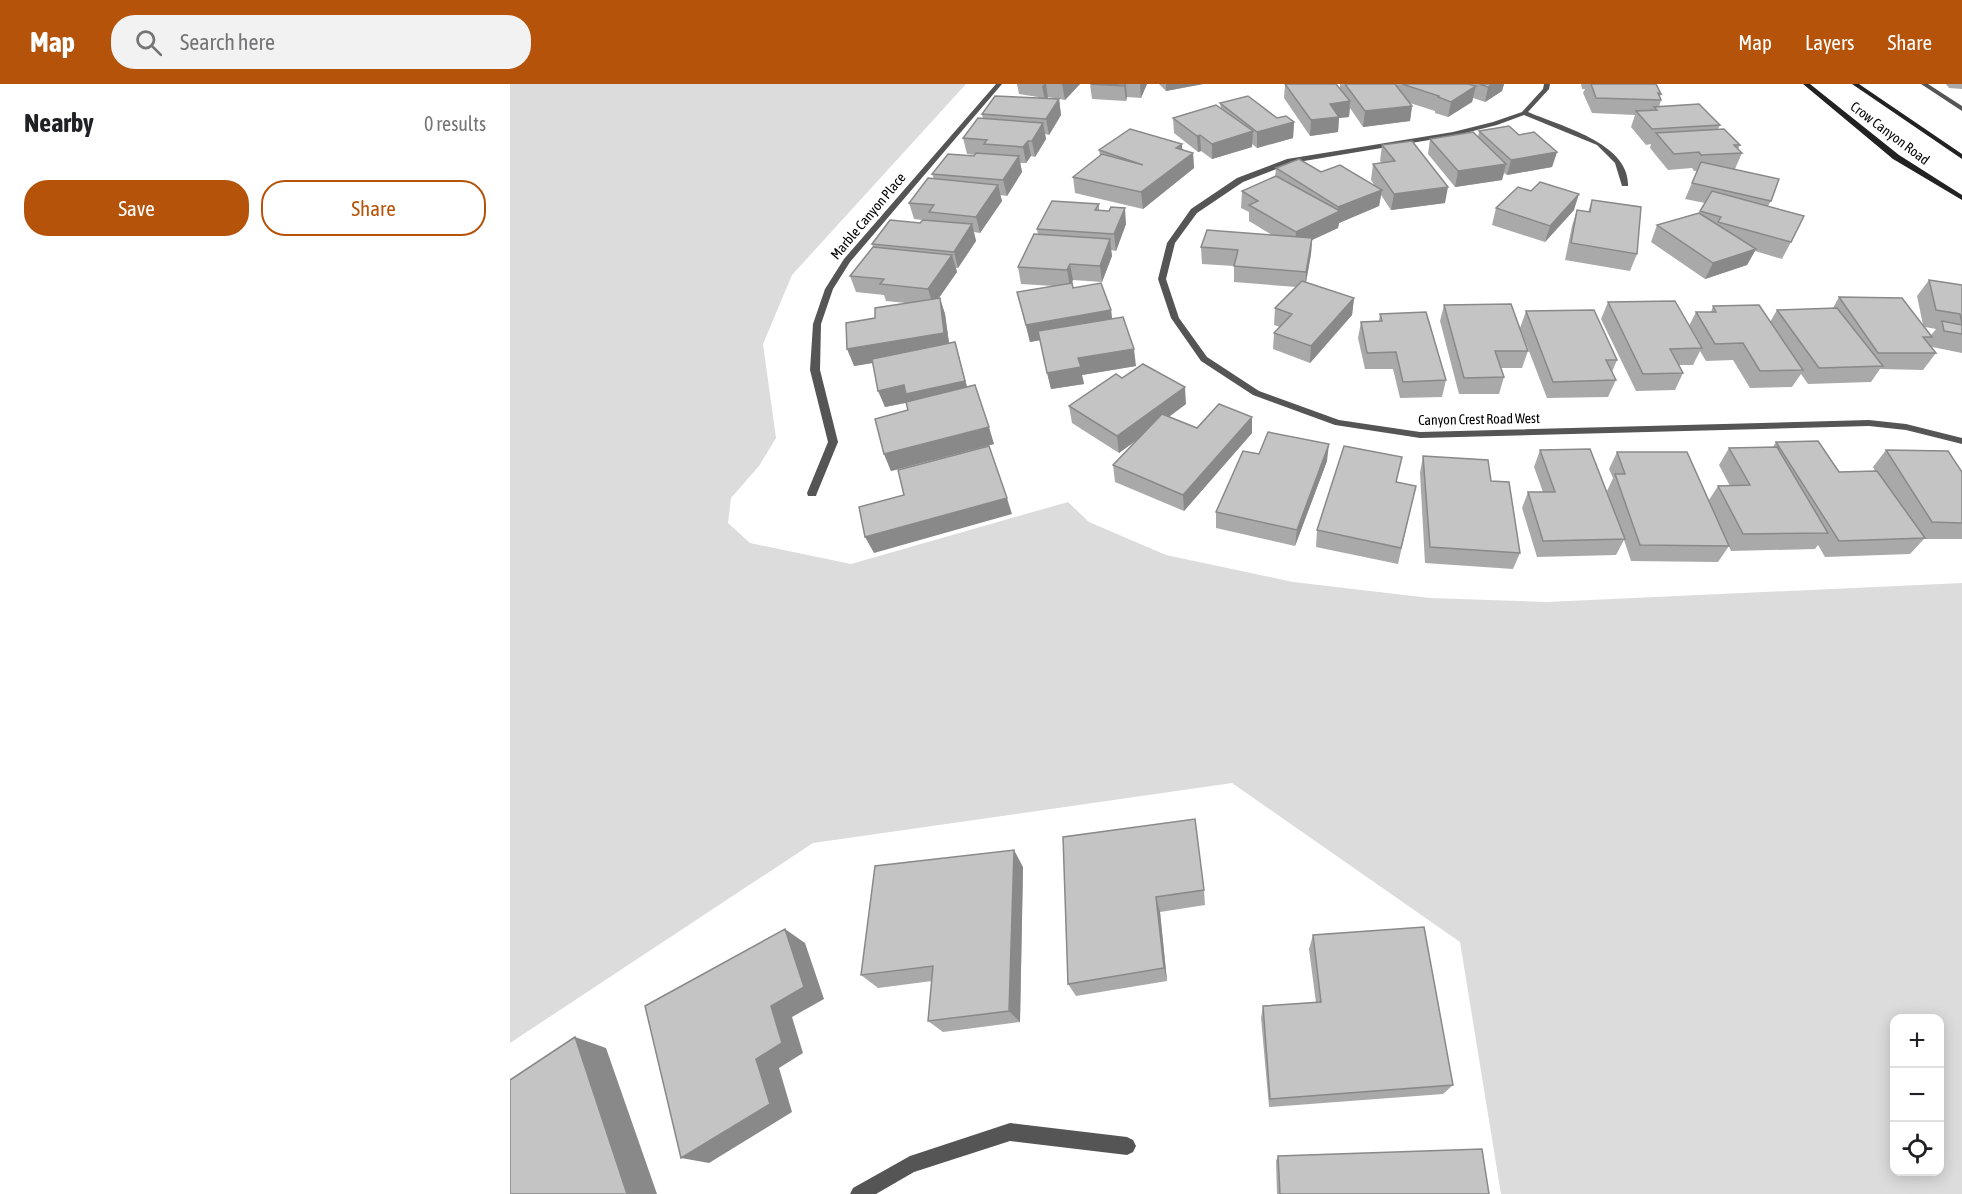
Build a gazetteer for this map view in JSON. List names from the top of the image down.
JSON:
{
  "streets": {
    "main road": ["Crow Canyon Road"],
    "street": ["Marble Canyon Place", "Canyon Crest Road West"]
  },
  "page": {
    "header": "Map",
    "search": "Search here",
    "nav": ["Map", "Layers", "Share"],
    "heading": ["Nearby", "0 results"],
    "buttons": ["Save", "Share"],
    "map_buttons": ["+", "−"]
  }
}
